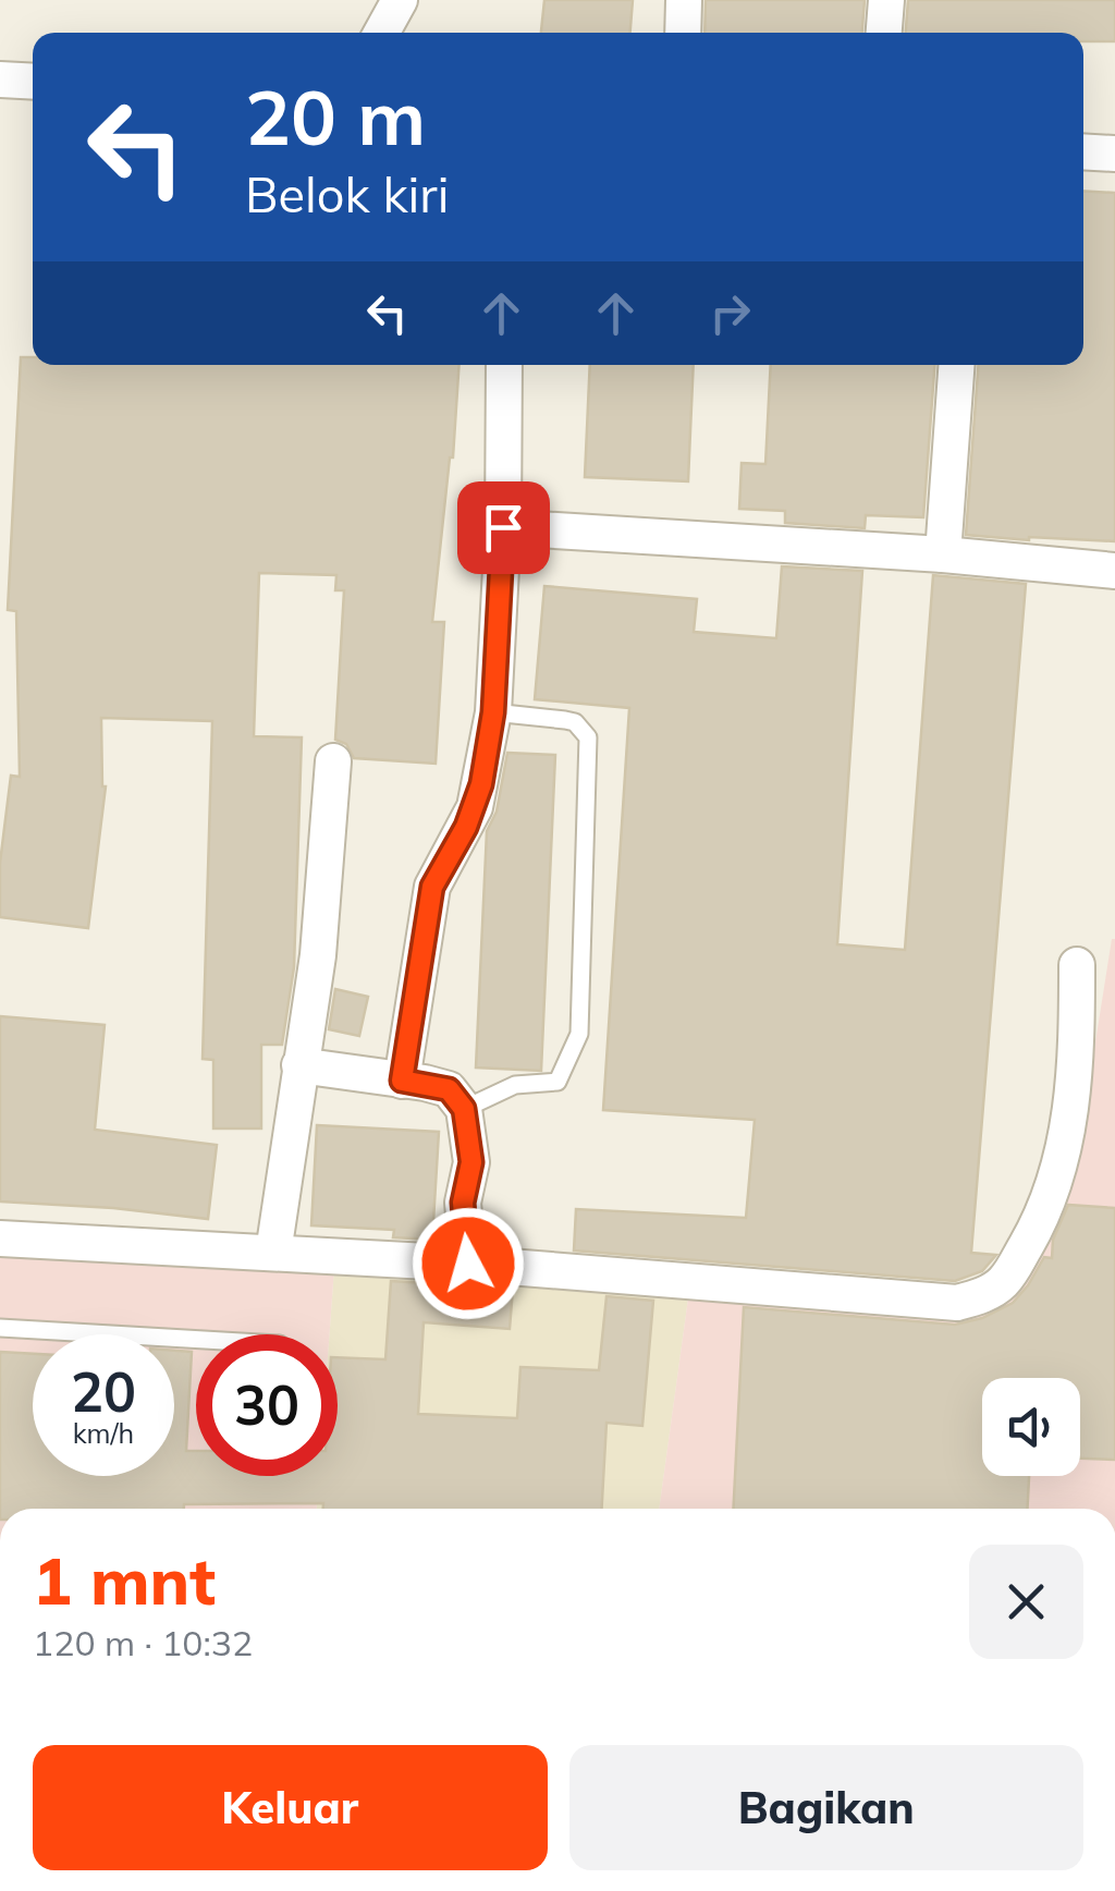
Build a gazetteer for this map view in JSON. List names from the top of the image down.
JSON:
{
  "page": {
    "turn": ["20 m", "Belok kiri"],
    "speed": "20 km/h",
    "limit": "30",
    "heading": ["1 mnt", "120 m · 10:32"],
    "buttons": ["Keluar", "Bagikan"]
  }
}
